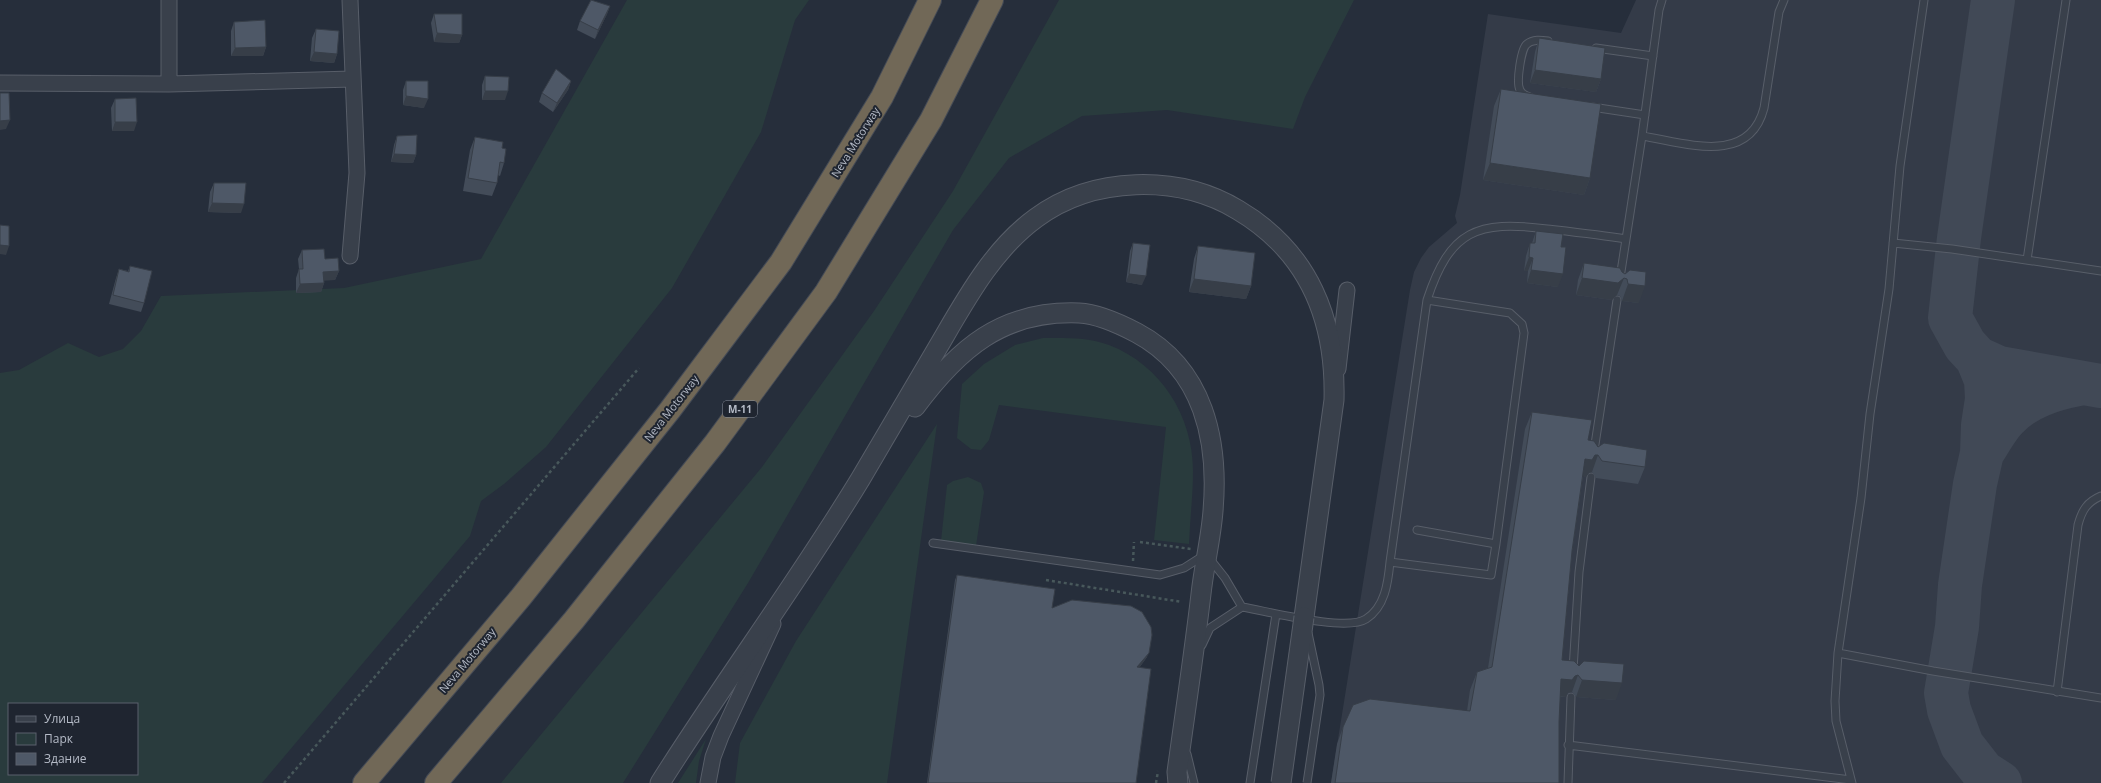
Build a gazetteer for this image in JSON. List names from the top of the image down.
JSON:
{
  "streets": {
    "highway": ["Neva Motorway", "М-11"]
  },
  "legend": ["Улица", "Парк", "Здание"]
}
